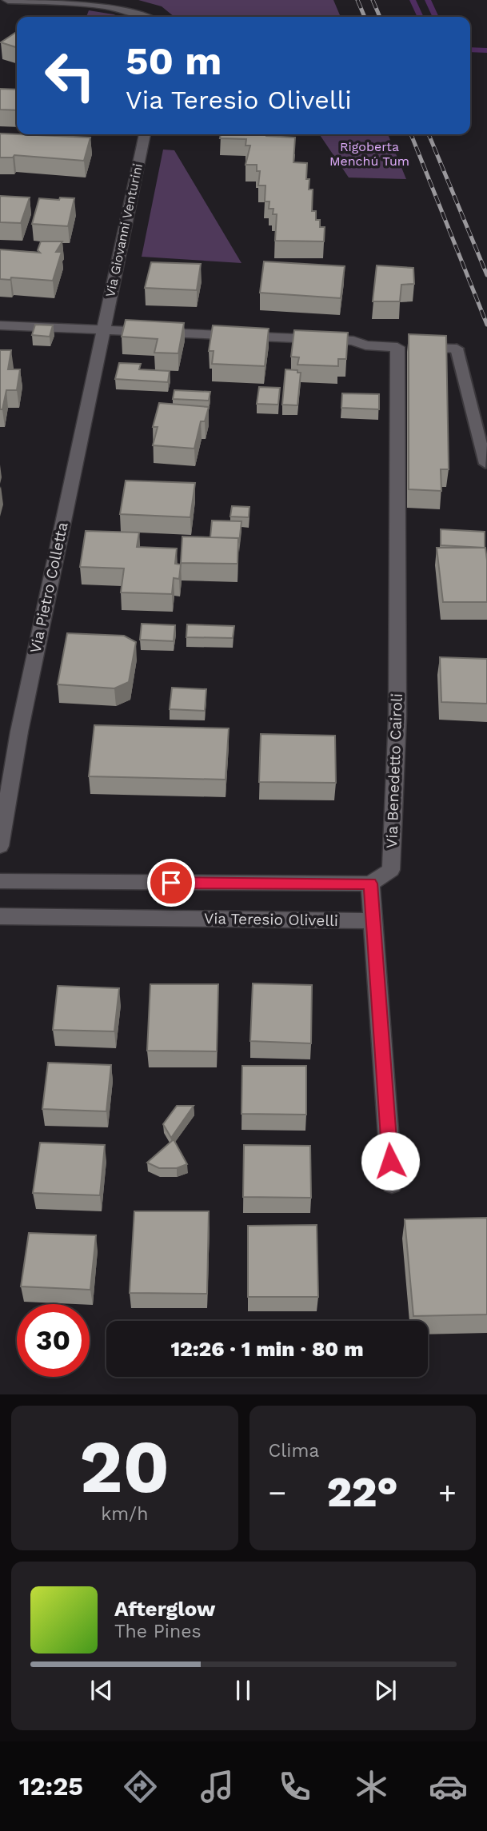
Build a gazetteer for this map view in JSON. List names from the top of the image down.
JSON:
{
  "streets": {
    "street": [
      "Via Giovanni Venturini",
      "Via Pietro Colletta",
      "Via Benedetto Cairoli",
      "Via Teresio Olivelli"
    ]
  },
  "crossings": [
    ["Via Giovanni Venturini", "Via Pietro Colletta"]
  ],
  "parks": ["Rigoberta Menchú Tum"],
  "page": {
    "turn": ["50 m", "Via Teresio Olivelli"],
    "limit": "30",
    "trip": "12:26 · 1 min · 80 m",
    "tile": [
      ["20", "km/h"],
      "Clima"
    ],
    "heat": ["−", "22°", "+"],
    "song": ["Afterglow", "The Pines"],
    "tabs": "12:25"
  }
}
